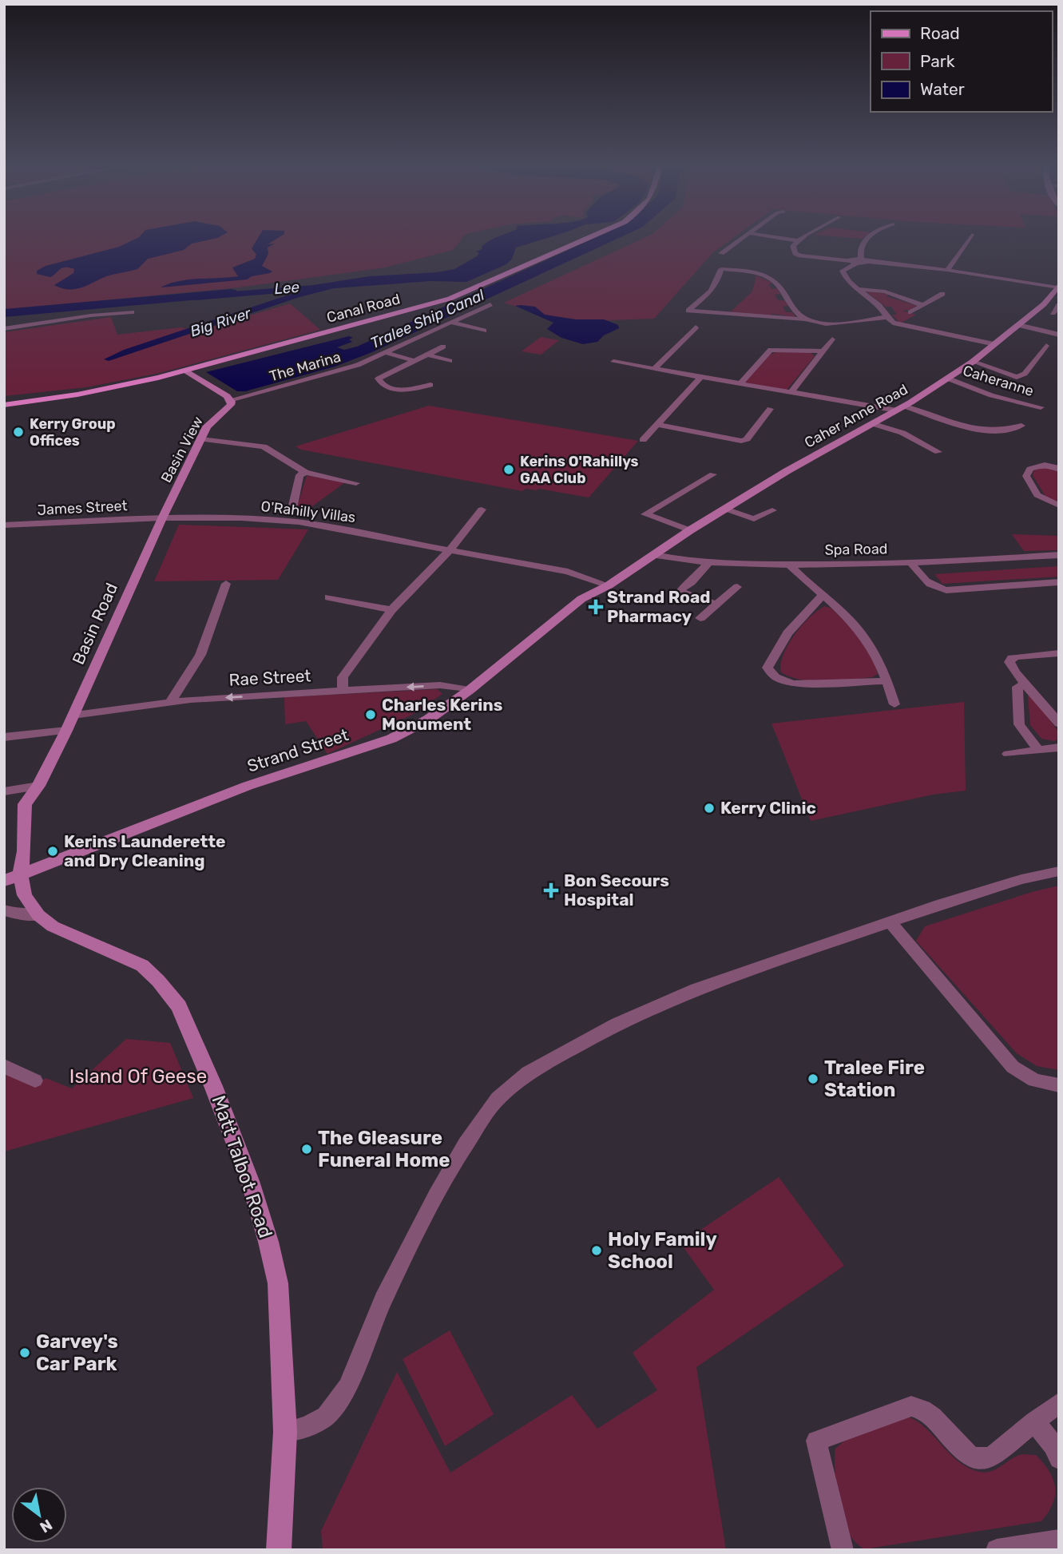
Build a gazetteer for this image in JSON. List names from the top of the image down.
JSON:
{
  "streets": {
    "main road": ["Canal Road"],
    "street": [
      "The Marina",
      "Caheranne",
      "Caher Anne Road",
      "Basin View",
      "James Street",
      "O'Rahilly Villas",
      "Spa Road",
      "Basin Road",
      "Rae Street",
      "Strand Street",
      "Matt Talbot Road"
    ]
  },
  "crossings": [
    ["The Marina", "Basin View"],
    ["Caheranne", "Caher Anne Road"],
    ["Caher Anne Road", "Spa Road"],
    ["Caher Anne Road", "Strand Street"],
    ["Basin View", "James Street"],
    ["Basin View", "O'Rahilly Villas"],
    ["Basin View", "Basin Road"],
    ["James Street", "O'Rahilly Villas"],
    ["James Street", "Basin Road"],
    ["O'Rahilly Villas", "Basin Road"],
    ["O'Rahilly Villas", "Strand Street"],
    ["Spa Road", "Strand Street"],
    ["Basin Road", "Rae Street"],
    ["Basin Road", "Strand Street"],
    ["Basin Road", "Matt Talbot Road"],
    ["Rae Street", "Strand Street"],
    ["Strand Street", "Matt Talbot Road"]
  ],
  "one_way": ["Rae Street"],
  "water": ["Lee", "Tralee Ship Canal", "Big River"],
  "parks": ["Island Of Geese"],
  "places": {
    "other": [
      "Kerry Group Offices",
      "Kerins O'Rahillys GAA Club",
      "Charles Kerins Monument",
      "Kerry Clinic",
      "Kerins Launderette and Dry Cleaning",
      "Tralee Fire Station",
      "The Gleasure Funeral Home",
      "Holy Family School",
      "Garvey's Car Park"
    ],
    "health": ["Strand Road Pharmacy", "Bon Secours Hospital"]
  },
  "legend": ["Road", "Park", "Water"],
  "north": "bottom right"
}
